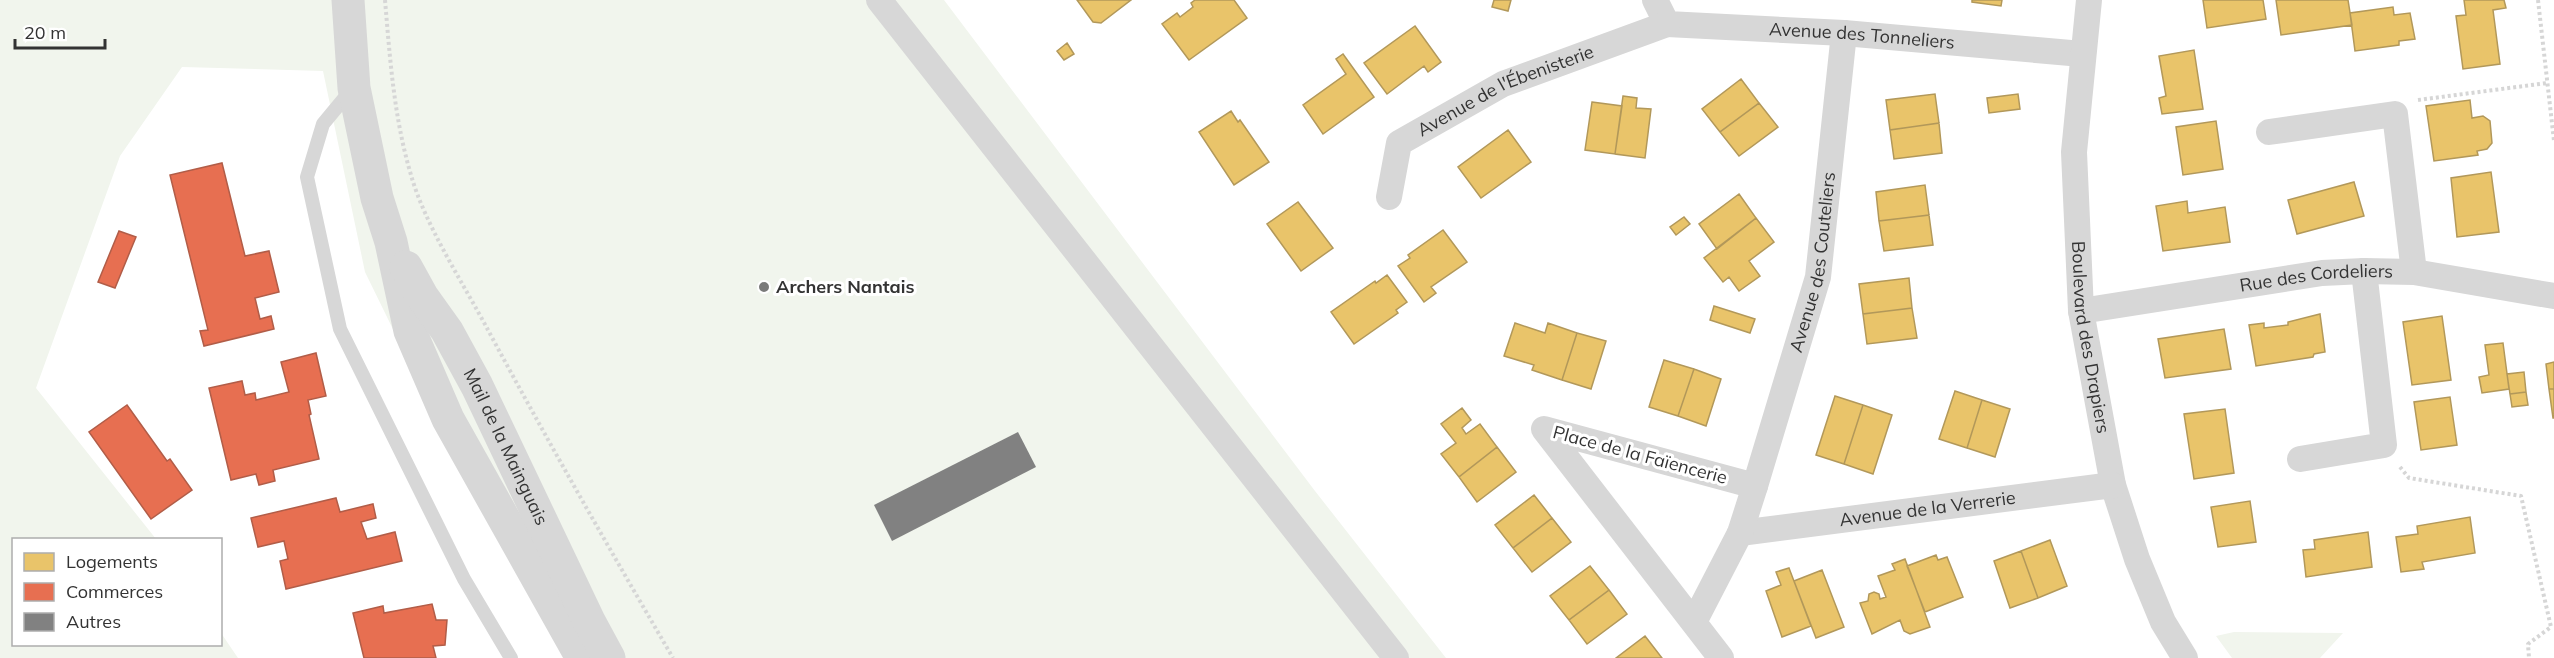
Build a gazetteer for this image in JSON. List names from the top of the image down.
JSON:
{
  "streets": {
    "street": [
      "Avenue des Tonneliers",
      "Avenue de l'Ébenisterie",
      "Avenue des Couteliers",
      "Rue des Cordeliers",
      "Boulevard des Drapiers",
      "Mail de la Mainguais",
      "Place de la Faïencerie",
      "Avenue de la Verrerie"
    ]
  },
  "crossings": [
    ["Avenue des Tonneliers", "Avenue de l'Ébenisterie"],
    ["Avenue des Tonneliers", "Avenue des Couteliers"],
    ["Avenue des Tonneliers", "Boulevard des Drapiers"],
    ["Avenue des Couteliers", "Place de la Faïencerie"],
    ["Rue des Cordeliers", "Boulevard des Drapiers"],
    ["Boulevard des Drapiers", "Avenue de la Verrerie"]
  ],
  "places": ["Archers Nantais"],
  "legend": ["Logements", "Commerces", "Autres"],
  "scale_bar": "20 m"
}
